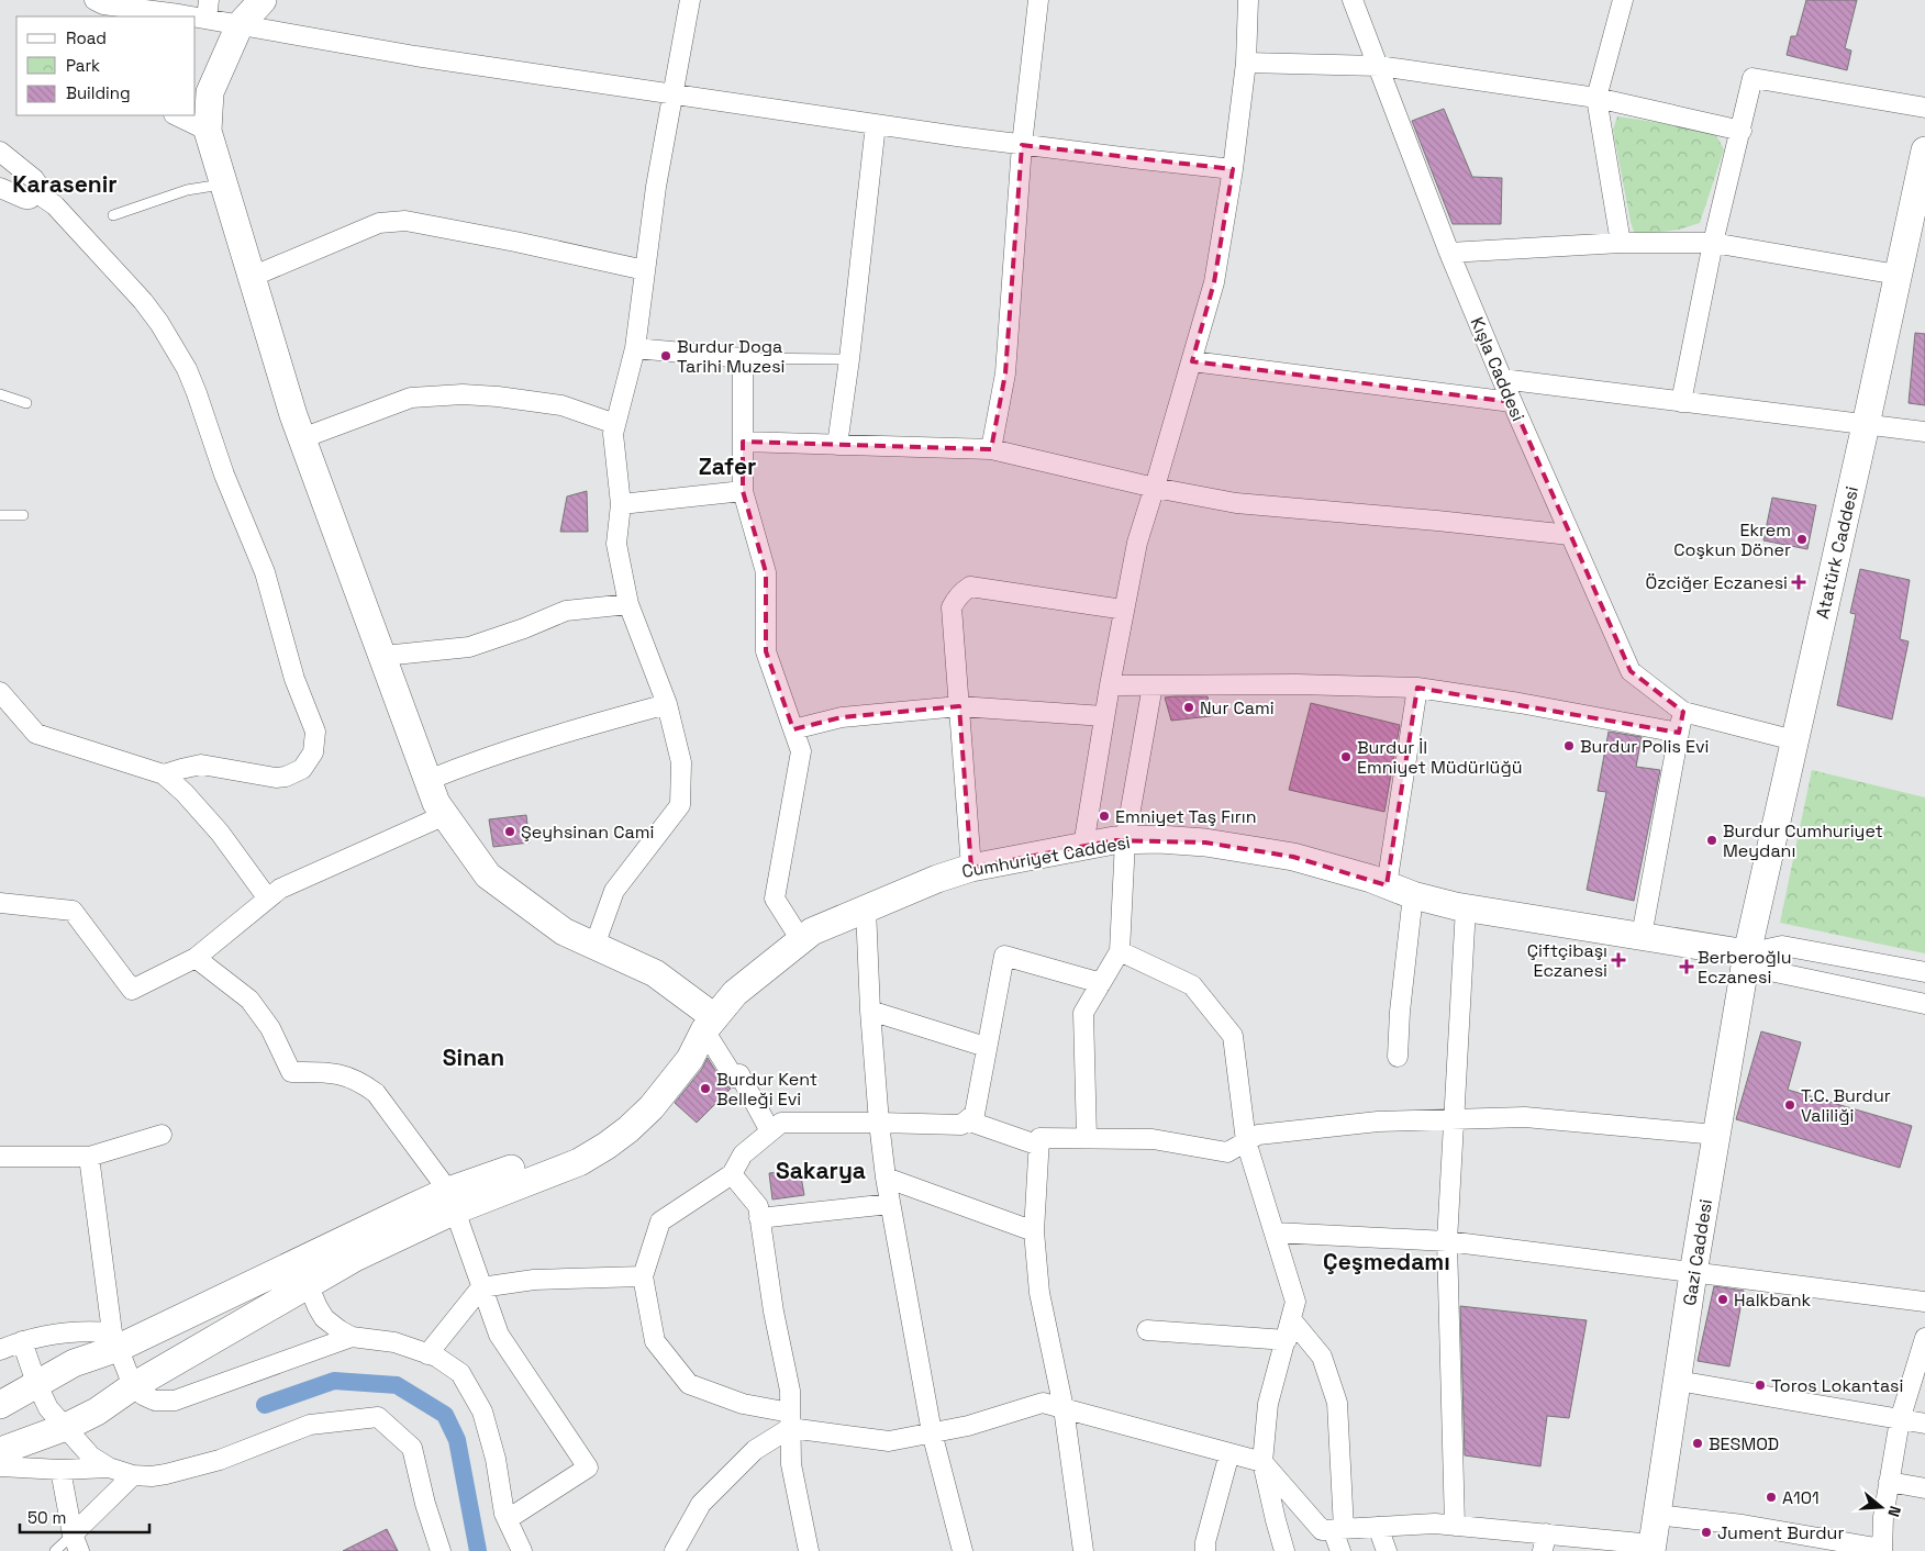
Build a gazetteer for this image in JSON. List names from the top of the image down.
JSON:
{
  "streets": {
    "main road": ["Atatürk Caddesi", "Cumhuriyet Caddesi", "Gazi Caddesi"],
    "street": ["Kışla Caddesi"]
  },
  "crossings": [
    ["Atatürk Caddesi", "Cumhuriyet Caddesi"],
    ["Atatürk Caddesi", "Gazi Caddesi"],
    ["Cumhuriyet Caddesi", "Gazi Caddesi"]
  ],
  "districts": [
    "Karasenir",
    "Zafer",
    "Sinan",
    "Sakarya",
    "Çeşmedamı"
  ],
  "places": {
    "other": [
      "Burdur Doga Tarihi Muzesi",
      "Ekrem Coşkun Döner",
      "Nur Cami",
      "Burdur Polis Evi",
      "Burdur İl Emniyet Müdürlüğü",
      "Emniyet Taş Fırın",
      "Şeyhsinan Cami",
      "Burdur Cumhuriyet Meydanı",
      "Burdur Kent Belleği Evi",
      "T.C. Burdur Valiliği",
      "Halkbank",
      "Toros Lokantasi",
      "BESMOD",
      "A101",
      "Jument Burdur"
    ],
    "health": ["Özciğer Eczanesi", "Çiftçibaşı Eczanesi", "Berberoğlu Eczanesi"]
  },
  "legend": ["Road", "Park", "Building"],
  "scale_bar": "50 m",
  "north": "right"
}
